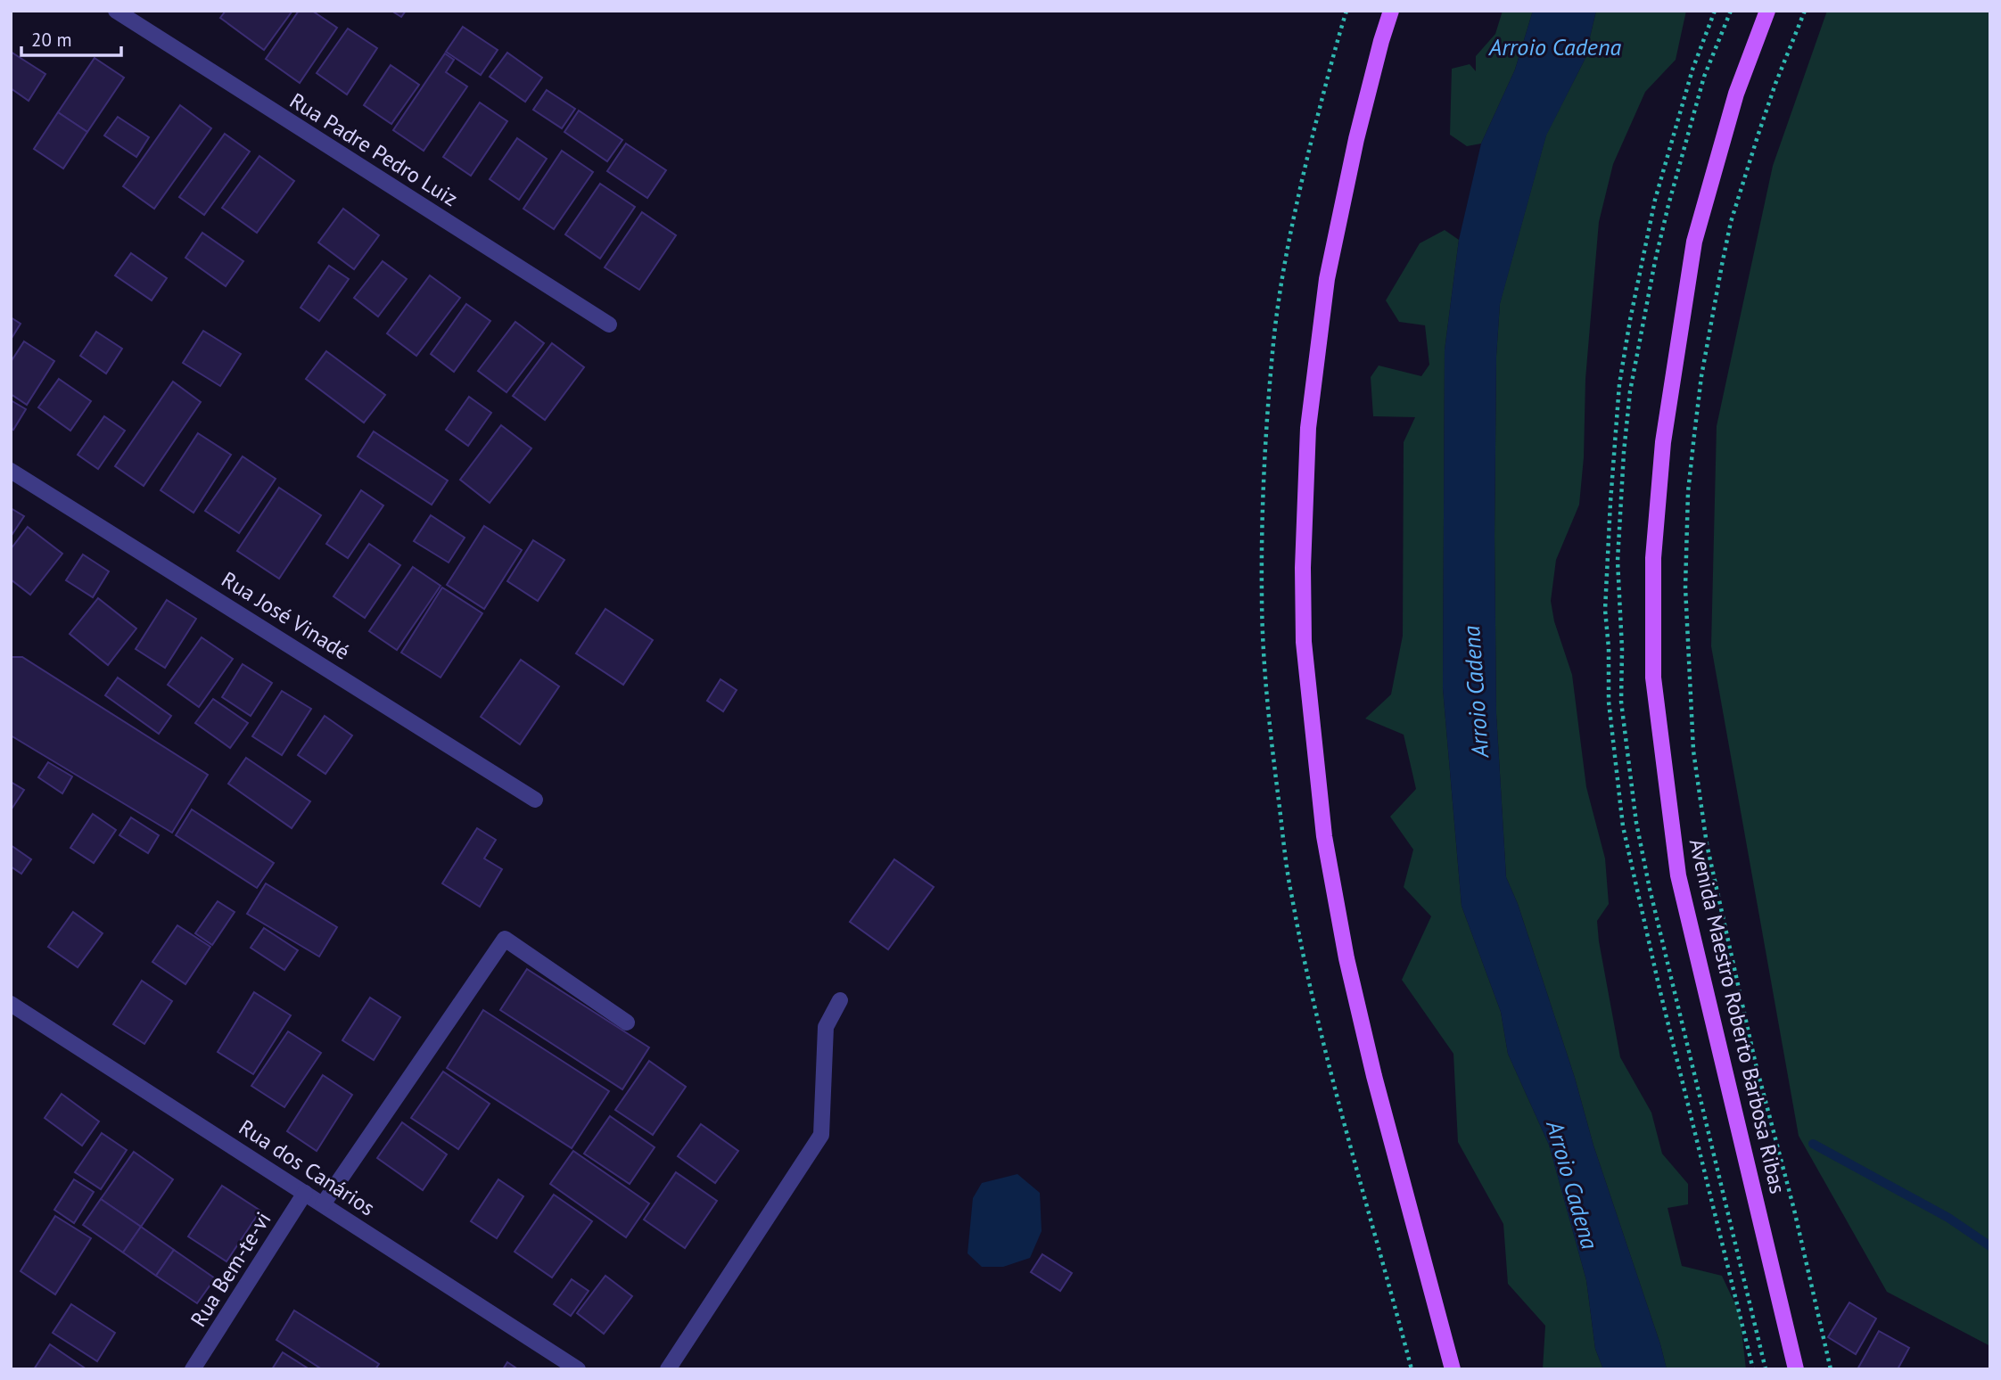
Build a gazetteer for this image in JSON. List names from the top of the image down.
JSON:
{
  "streets": {
    "main road": ["Avenida Maestro Roberto Barbosa Ribas"],
    "street": [
      "Rua Padre Pedro Luiz",
      "Rua José Vinadé",
      "Rua dos Canários",
      "Rua Bem-te-vi"
    ]
  },
  "crossings": [
    ["Rua dos Canários", "Rua Bem-te-vi"]
  ],
  "water": ["Arroio Cadena"],
  "scale_bar": "20 m"
}
